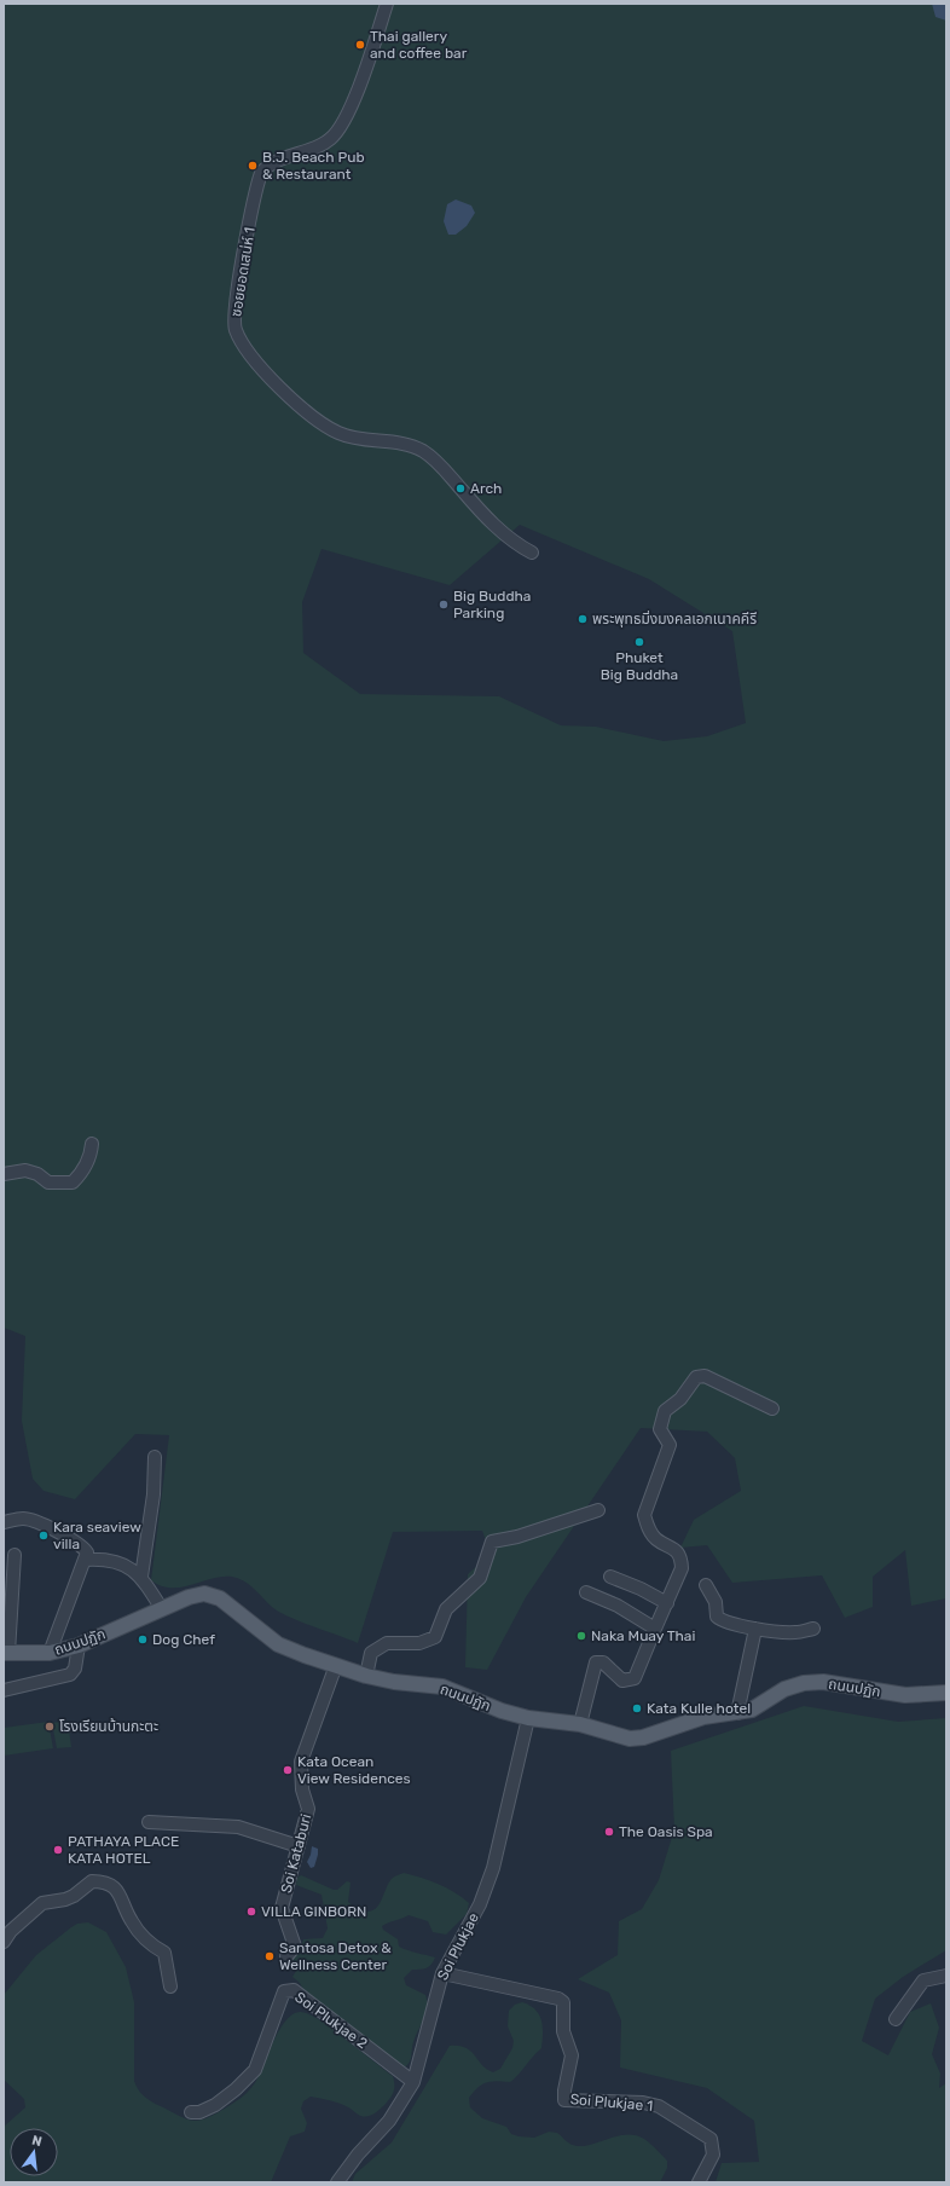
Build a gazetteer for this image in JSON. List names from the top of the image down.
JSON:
{
  "streets": {
    "main road": ["ถนนปฏัก"],
    "street": [
      "ซอยยอดเสน่ห์ 1",
      "Soi Kataburi",
      "Soi Plukjae",
      "Soi Plukjae 2",
      "Soi Plukjae 1"
    ]
  },
  "crossings": [
    ["ถนนปฏัก", "Soi Kataburi"],
    ["ถนนปฏัก", "Soi Plukjae"],
    ["Soi Plukjae", "Soi Plukjae 2"],
    ["Soi Plukjae", "Soi Plukjae 1"]
  ],
  "places": [
    "Thai gallery and coffee bar",
    "B.J. Beach Pub & Restaurant",
    "Arch",
    "Big Buddha Parking",
    "พระพุทธมิ่งมงคลเอกเนาคคีรี",
    "Phuket Big Buddha",
    "Kara seaview villa",
    "Naka Muay Thai",
    "Dog Chef",
    "Kata Kulle hotel",
    "โรงเรียนบ้านกะตะ",
    "Kata Ocean View Residences",
    "The Oasis Spa",
    "PATHAYA PLACE KATA HOTEL",
    "VILLA GINBORN",
    "Santosa Detox & Wellness Center"
  ],
  "north": "top"
}
